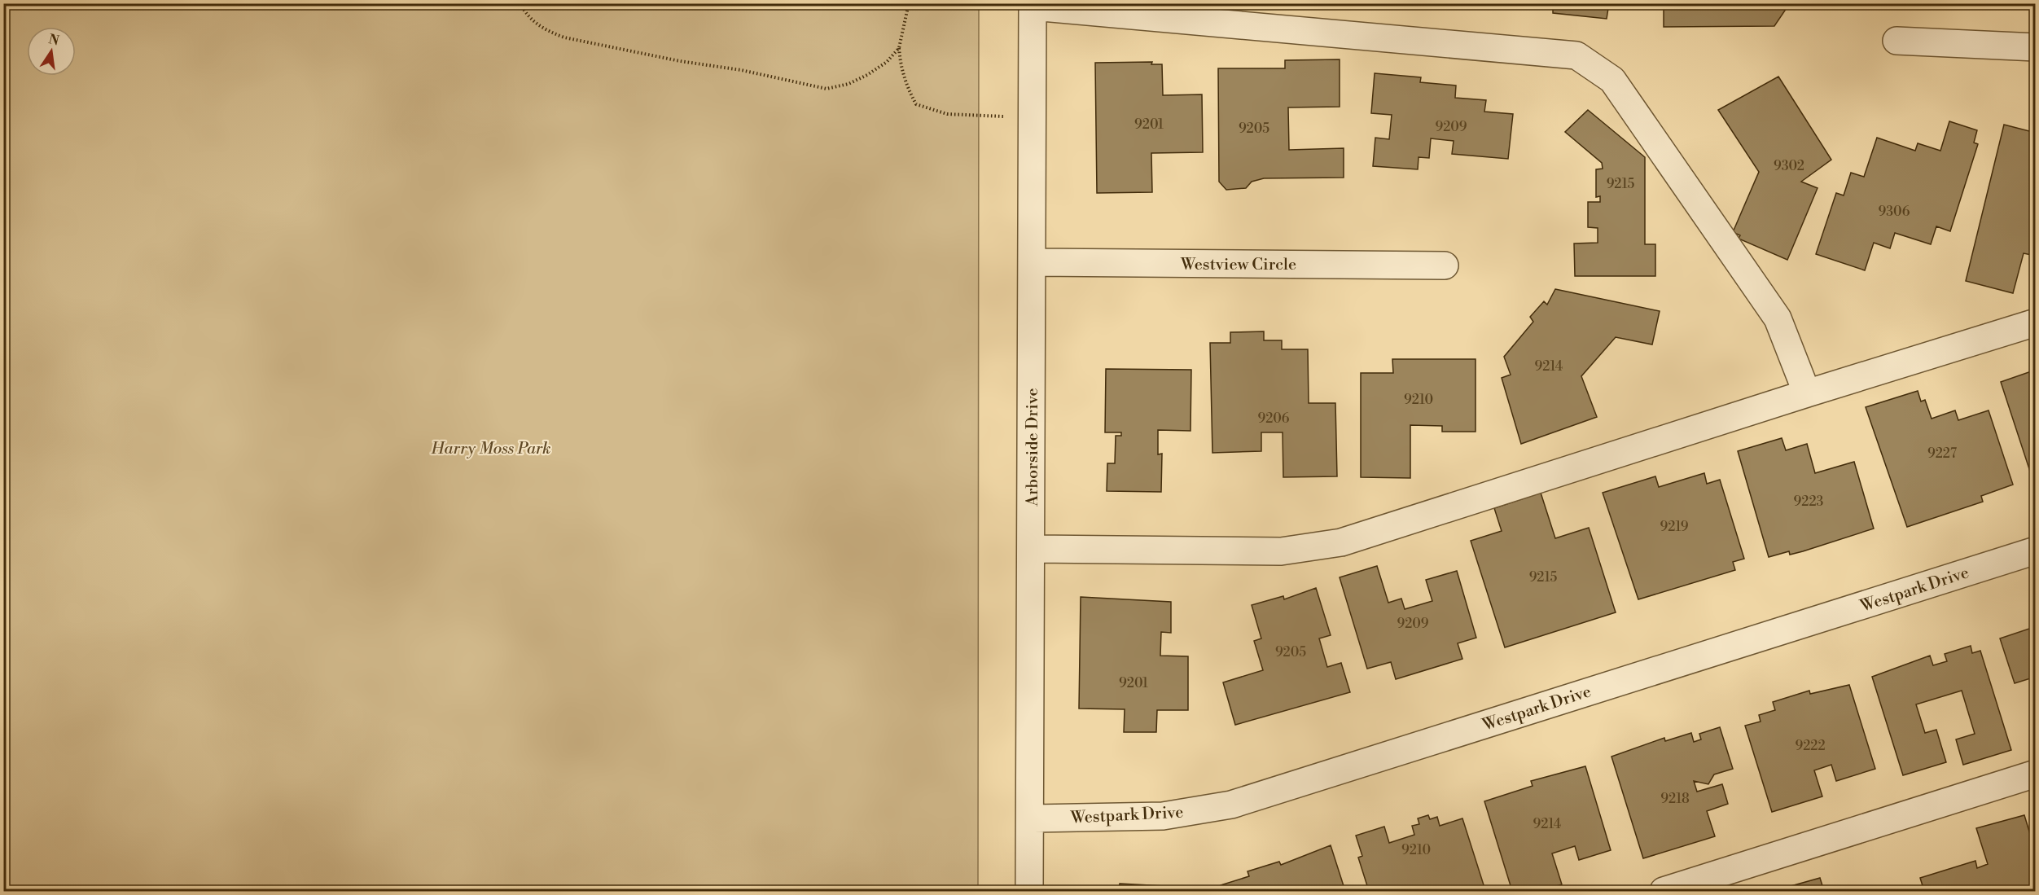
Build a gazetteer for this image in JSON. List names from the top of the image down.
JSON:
{
  "streets": {
    "street": ["Westview Circle", "Arborside Drive", "Westpark Drive"]
  },
  "crossings": [
    ["Westview Circle", "Arborside Drive"],
    ["Arborside Drive", "Westpark Drive"]
  ],
  "parks": ["Harry Moss Park"],
  "house_numbers": [
    "9201",
    "9209",
    "9205",
    "9302",
    "9215",
    "9306",
    "9214",
    "9210",
    "9206",
    "9227",
    "9223",
    "9219",
    "9215",
    "9209",
    "9205",
    "9201",
    "9222",
    "9218",
    "9214",
    "9210"
  ],
  "north": "top"
}
